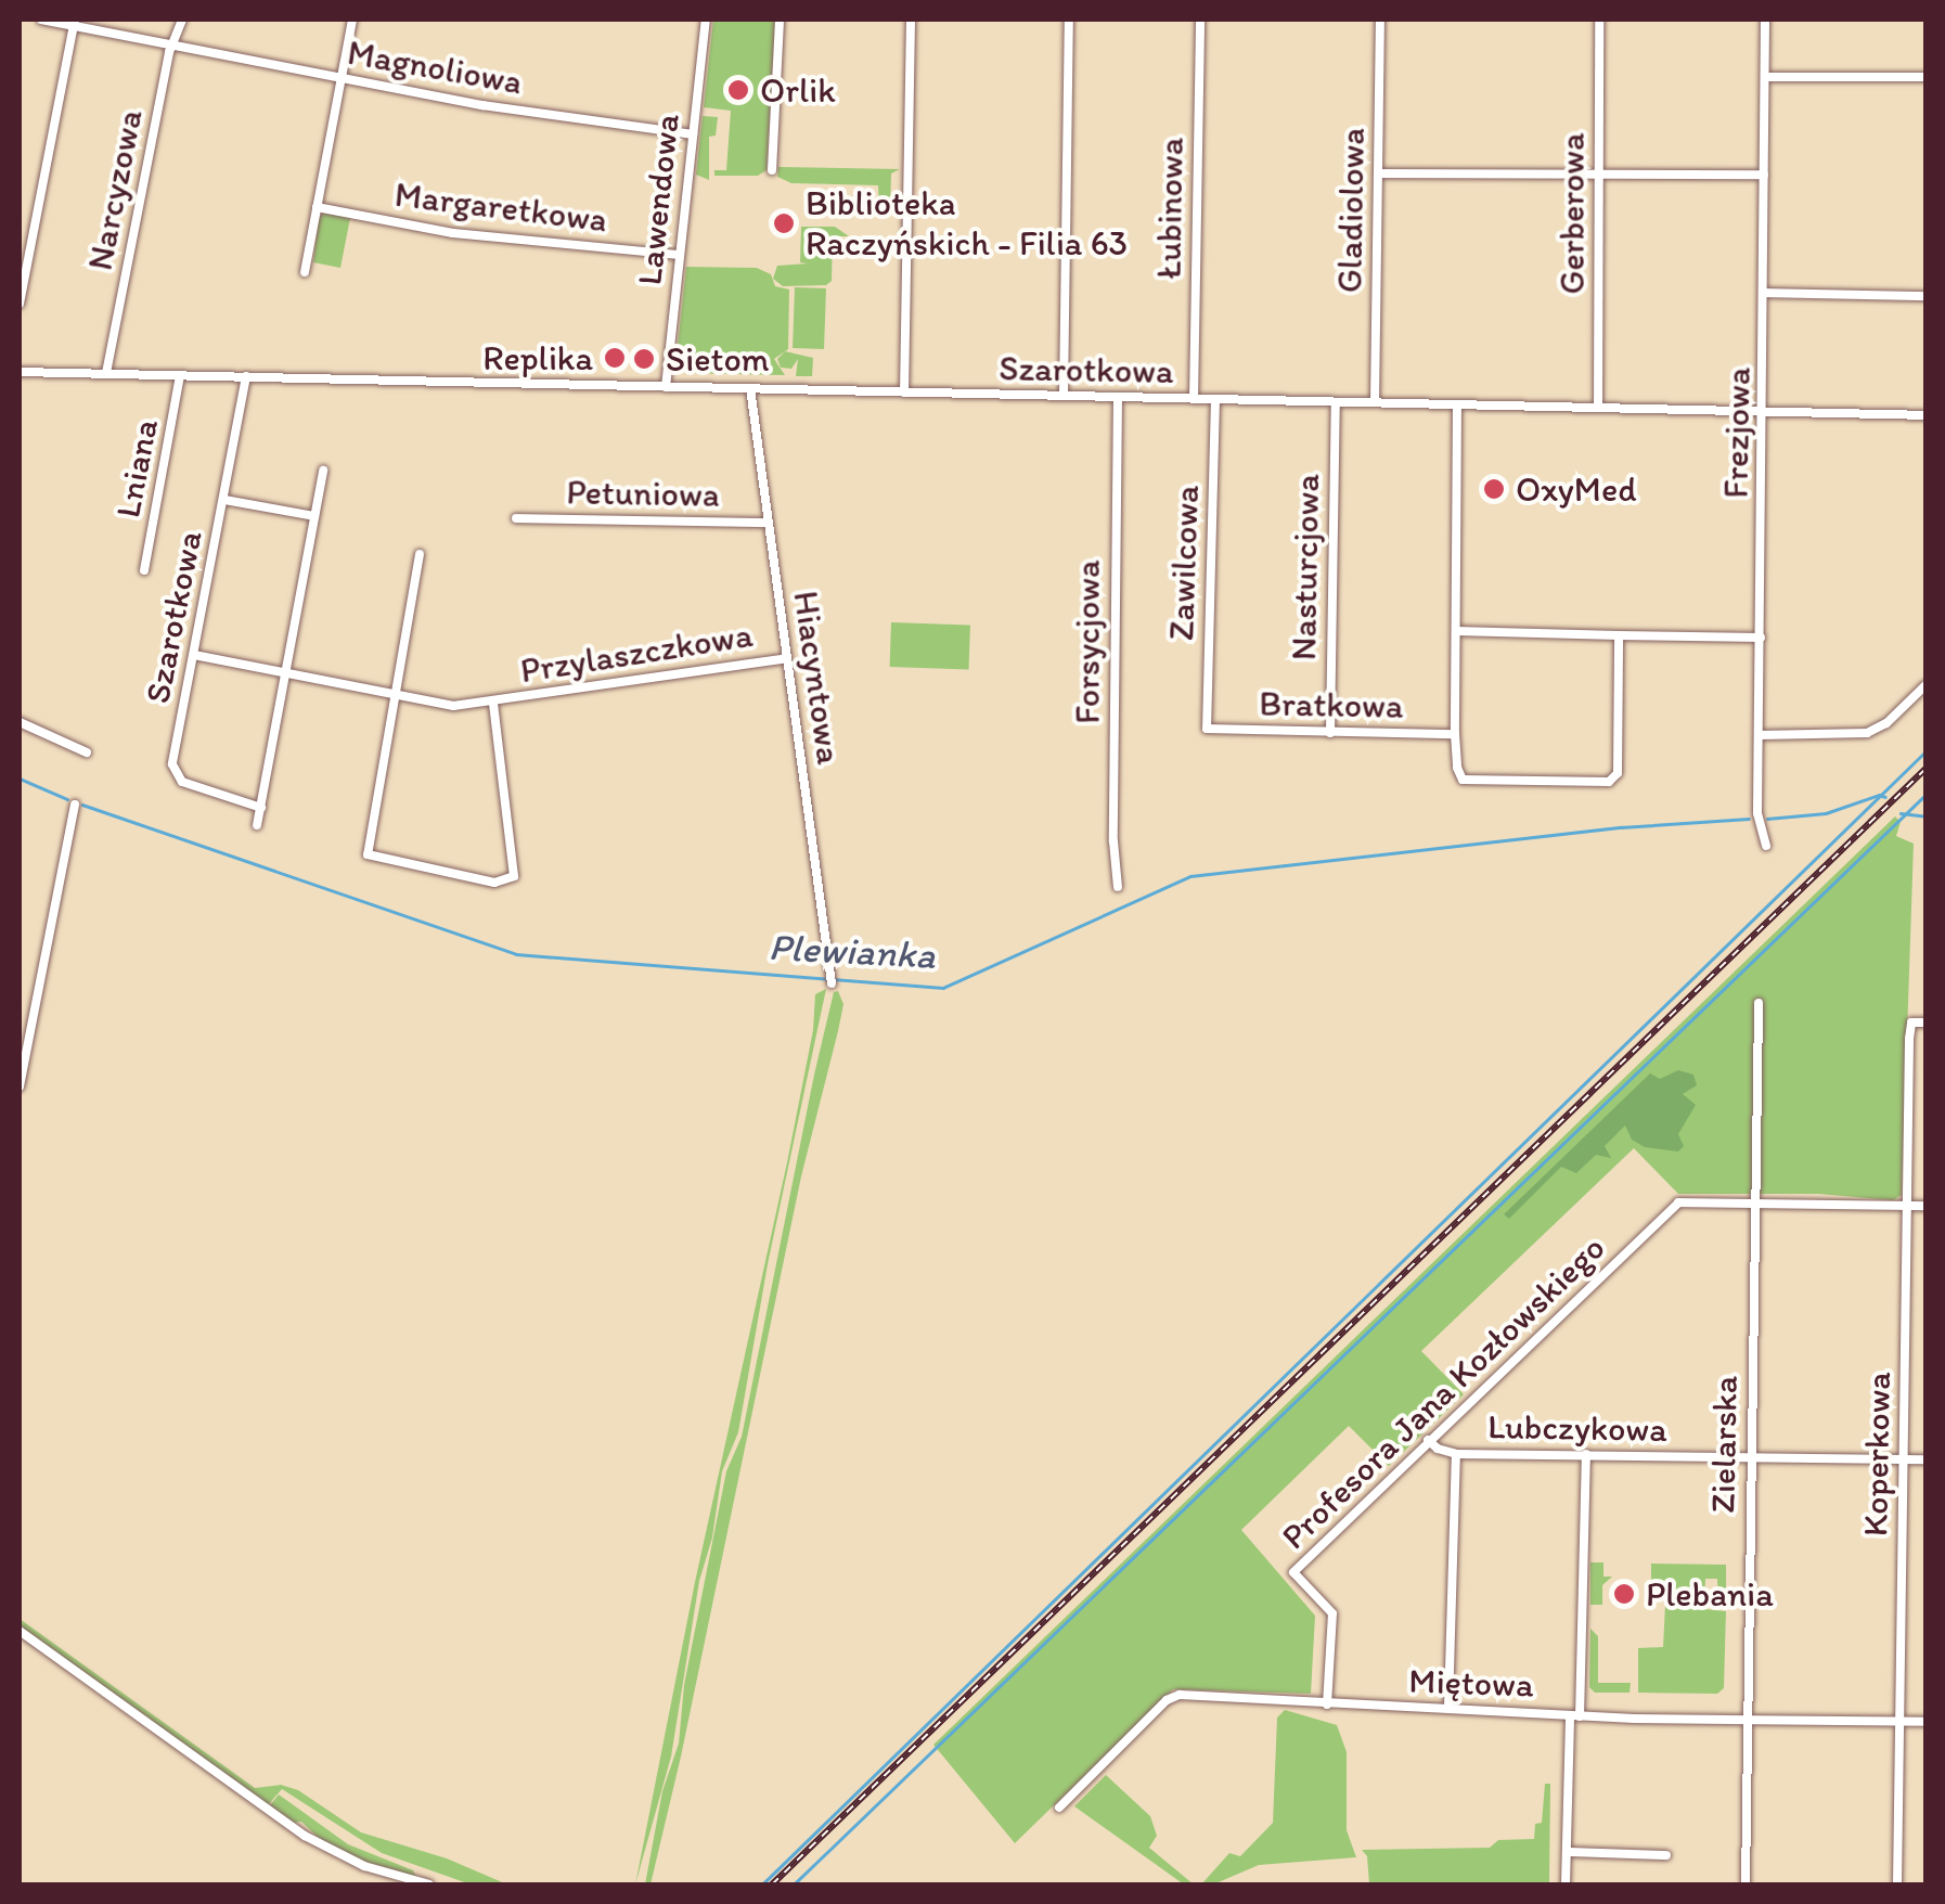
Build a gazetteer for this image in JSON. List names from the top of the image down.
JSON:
{
  "streets": {
    "street": [
      "Magnoliowa",
      "Narcyzowa",
      "Lawendowa",
      "Margaretkowa",
      "Łubinowa",
      "Gladiolowa",
      "Gerberowa",
      "Szarotkowa",
      "Frezjowa",
      "Lniana",
      "Petuniowa",
      "Zawilcowa",
      "Nasturcjowa",
      "Forsycjowa",
      "Przylaszczkowa",
      "Hiacyntowa",
      "Bratkowa",
      "Profesora Jana Kozłowskiego",
      "Lubczykowa",
      "Zielarska",
      "Koperkowa",
      "Miętowa"
    ]
  },
  "crossings": [
    ["Magnoliowa", "Narcyzowa"],
    ["Magnoliowa", "Lawendowa"],
    ["Narcyzowa", "Szarotkowa"],
    ["Lawendowa", "Margaretkowa"],
    ["Lawendowa", "Szarotkowa"],
    ["Łubinowa", "Szarotkowa"],
    ["Gladiolowa", "Szarotkowa"],
    ["Gerberowa", "Szarotkowa"],
    ["Szarotkowa", "Frezjowa"],
    ["Szarotkowa", "Lniana"],
    ["Szarotkowa", "Zawilcowa"],
    ["Szarotkowa", "Nasturcjowa"],
    ["Szarotkowa", "Forsycjowa"],
    ["Szarotkowa", "Przylaszczkowa"],
    ["Szarotkowa", "Hiacyntowa"],
    ["Petuniowa", "Hiacyntowa"],
    ["Zawilcowa", "Bratkowa"],
    ["Nasturcjowa", "Bratkowa"],
    ["Przylaszczkowa", "Hiacyntowa"],
    ["Profesora Jana Kozłowskiego", "Lubczykowa"],
    ["Profesora Jana Kozłowskiego", "Zielarska"],
    ["Profesora Jana Kozłowskiego", "Koperkowa"],
    ["Profesora Jana Kozłowskiego", "Miętowa"],
    ["Lubczykowa", "Zielarska"],
    ["Lubczykowa", "Koperkowa"],
    ["Zielarska", "Miętowa"],
    ["Koperkowa", "Miętowa"]
  ],
  "water": ["Plewianka"],
  "places": [
    "Orlik",
    "Biblioteka Raczyńskich - Filia 63",
    "Replika",
    "Sietom",
    "OxyMed",
    "Plebania"
  ]
}
